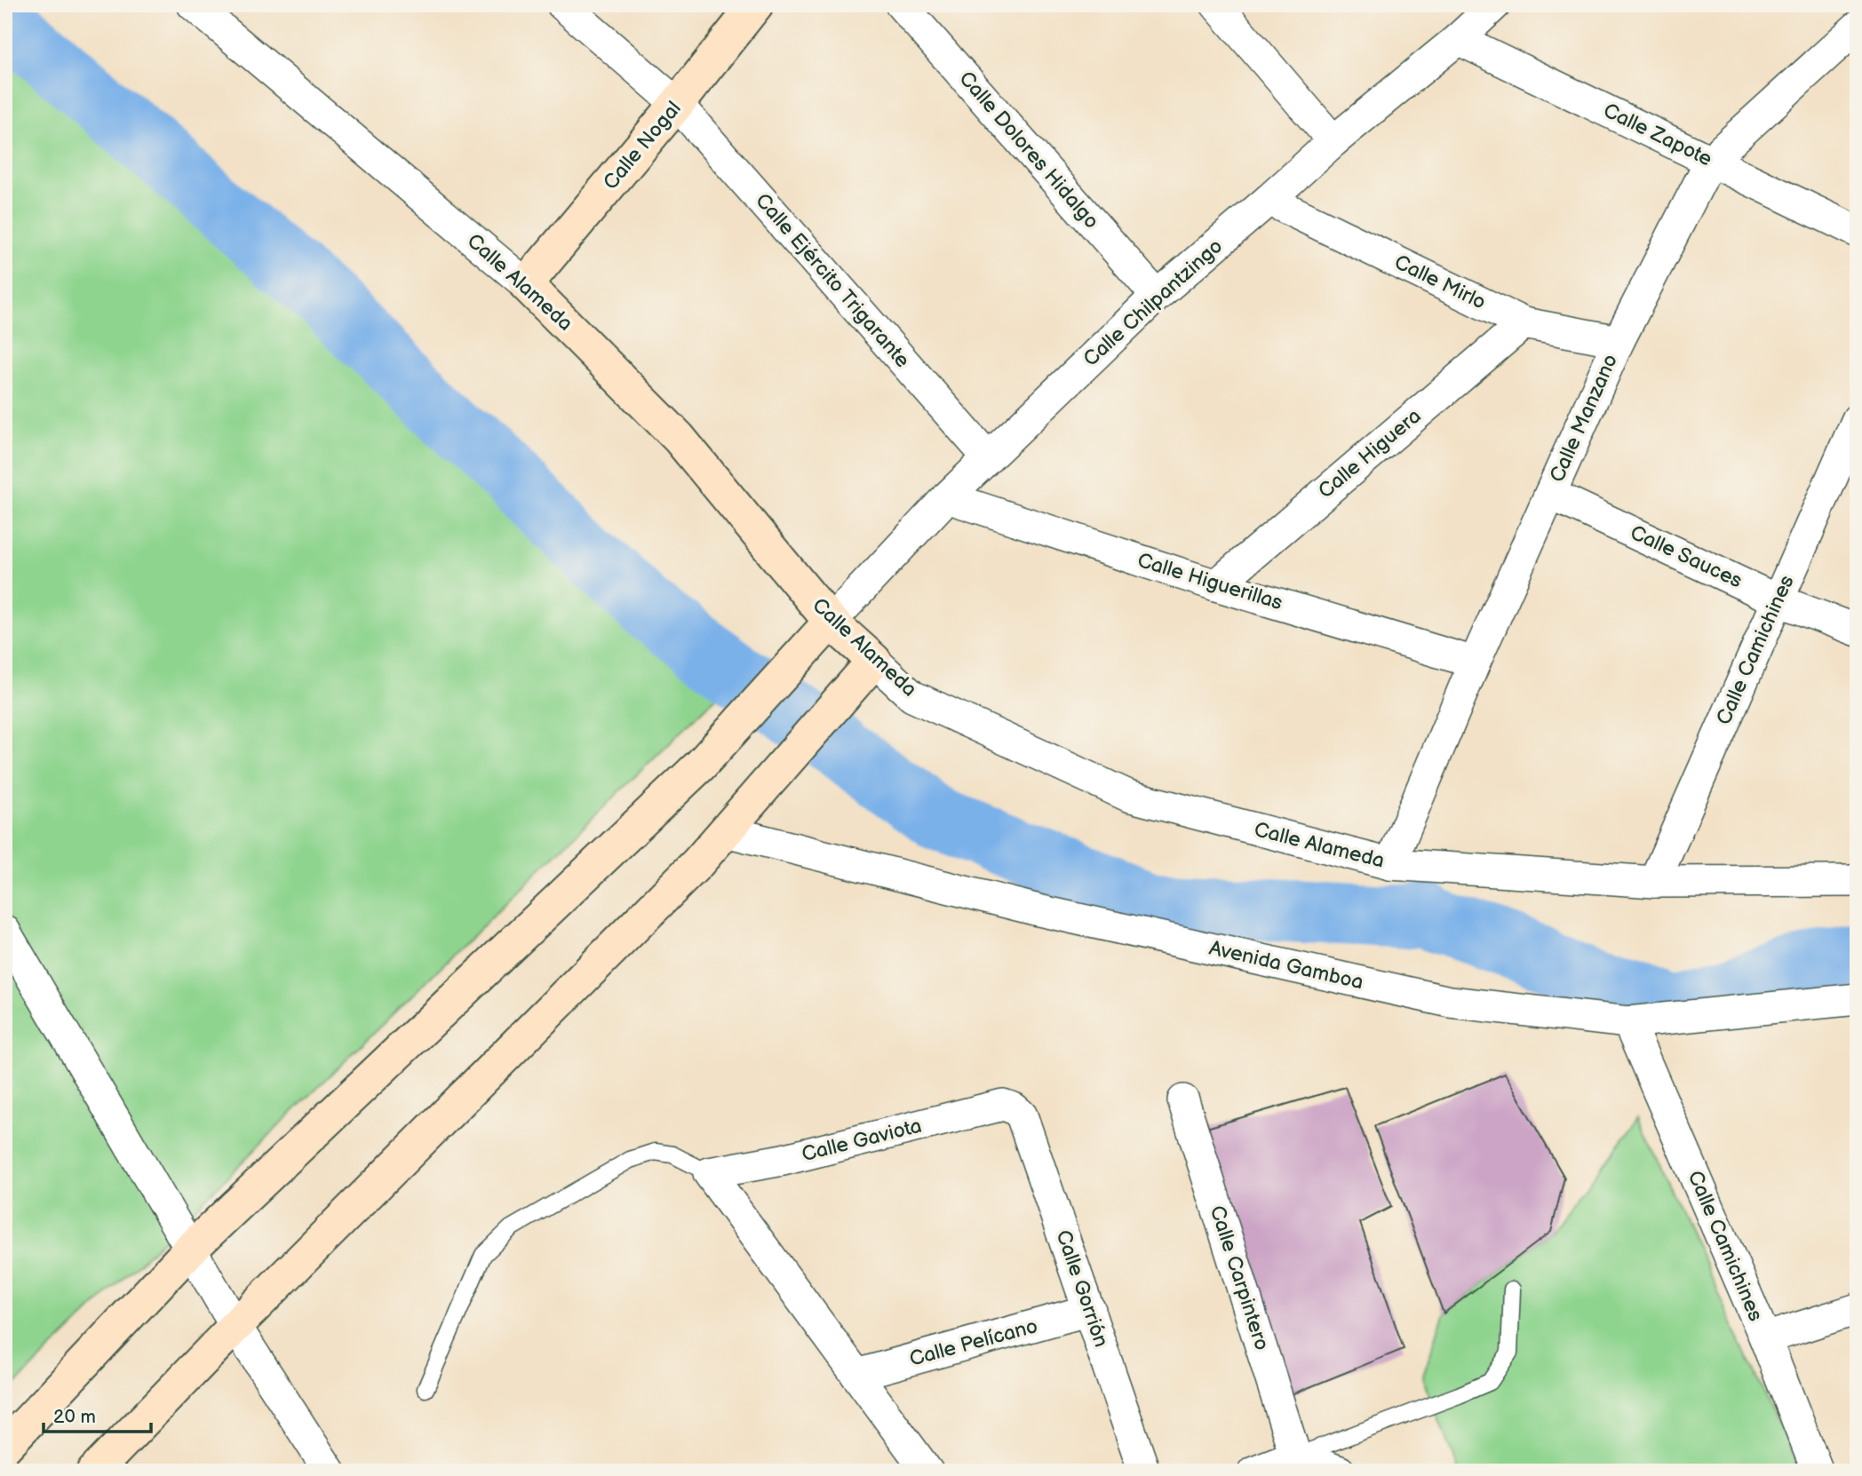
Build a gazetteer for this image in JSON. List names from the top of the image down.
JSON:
{
  "streets": {
    "street": [
      "Calle Zapote",
      "Calle Nogal",
      "Calle Dolores Hidalgo",
      "Calle Ejército Trigarante",
      "Calle Alameda",
      "Calle Mirlo",
      "Calle Chilpantzingo",
      "Calle Manzano",
      "Calle Higuera",
      "Calle Sauces",
      "Calle Higuerillas",
      "Calle Camichines",
      "Avenida Gamboa",
      "Calle Gaviota",
      "Calle Carpintero",
      "Calle Gorrión",
      "Calle Pelícano"
    ]
  },
  "crossings": [
    ["Calle Zapote", "Calle Chilpantzingo"],
    ["Calle Zapote", "Calle Manzano"],
    ["Calle Nogal", "Calle Ejército Trigarante"],
    ["Calle Nogal", "Calle Alameda"],
    ["Calle Dolores Hidalgo", "Calle Chilpantzingo"],
    ["Calle Ejército Trigarante", "Calle Chilpantzingo"],
    ["Calle Alameda", "Calle Chilpantzingo"],
    ["Calle Alameda", "Calle Manzano"],
    ["Calle Alameda", "Calle Camichines"],
    ["Calle Mirlo", "Calle Chilpantzingo"],
    ["Calle Mirlo", "Calle Manzano"],
    ["Calle Mirlo", "Calle Higuera"],
    ["Calle Chilpantzingo", "Calle Higuerillas"],
    ["Calle Manzano", "Calle Sauces"],
    ["Calle Manzano", "Calle Higuerillas"],
    ["Calle Higuera", "Calle Higuerillas"],
    ["Calle Sauces", "Calle Camichines"],
    ["Calle Camichines", "Avenida Gamboa"],
    ["Calle Gaviota", "Calle Gorrión"],
    ["Calle Gorrión", "Calle Pelícano"]
  ],
  "scale_bar": "20 m"
}
